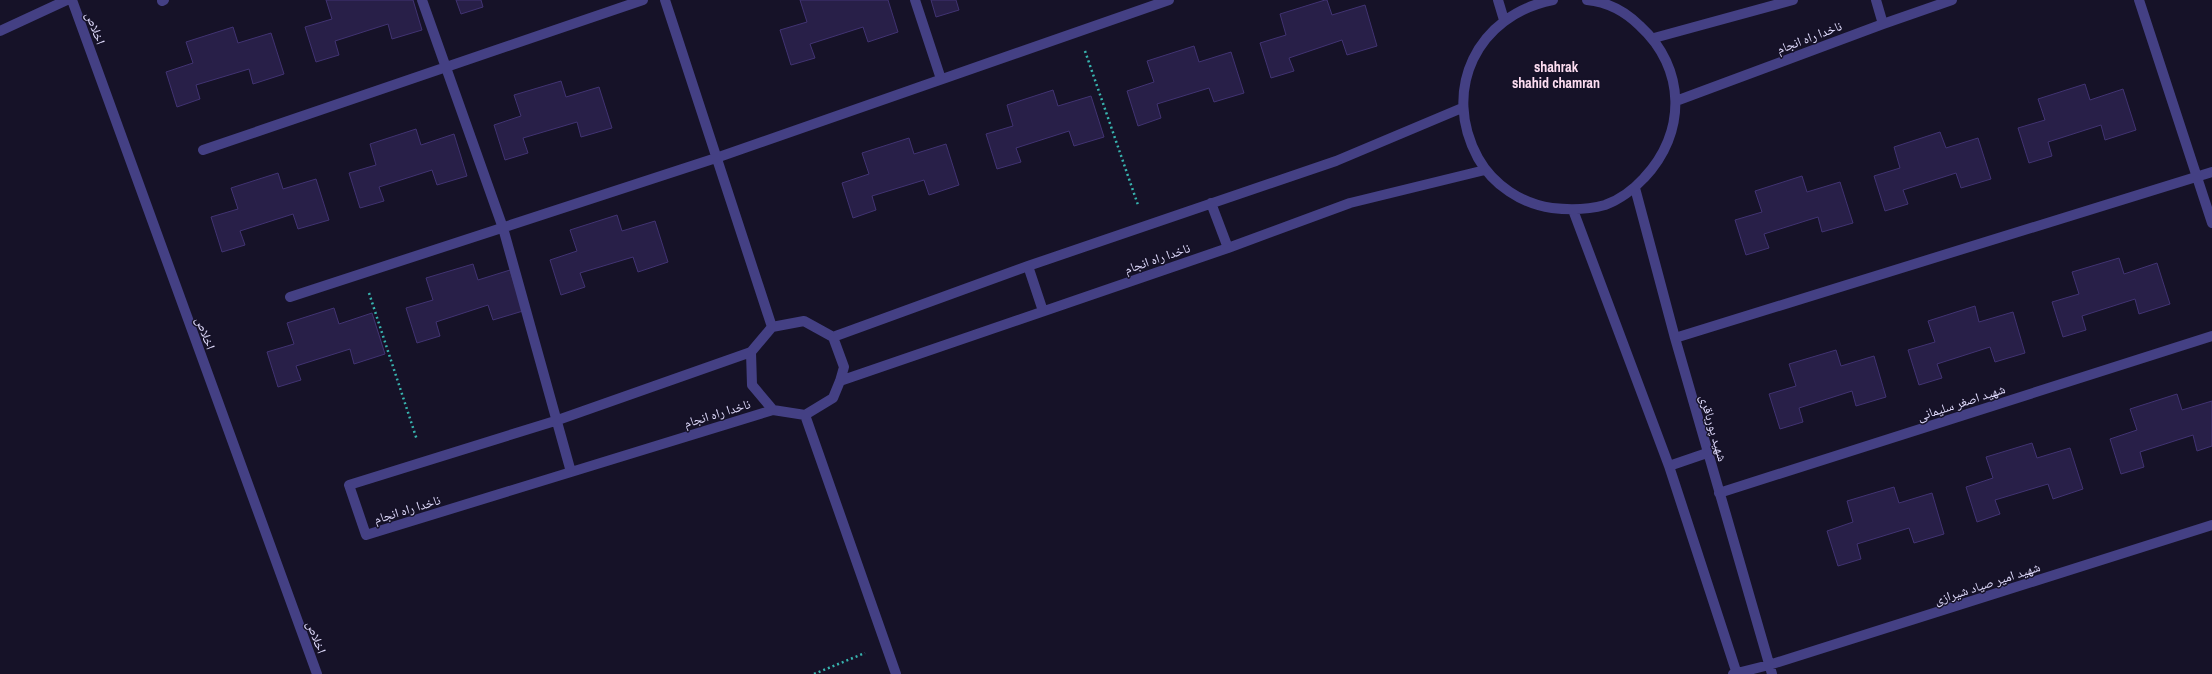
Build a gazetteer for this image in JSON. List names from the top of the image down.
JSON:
{
  "streets": {
    "street": [
      "اخلاص",
      "ناخدا راه انجام",
      "شهید اصغر سلیمانی",
      "شهید پورباقری",
      "شهید امیر صیاد شیرازی"
    ]
  },
  "crossings": [
    ["شهید اصغر سلیمانی", "شهید پورباقری"],
    ["شهید پورباقری", "شهید امیر صیاد شیرازی"]
  ],
  "districts": ["shahrak shahid chamran"]
}
